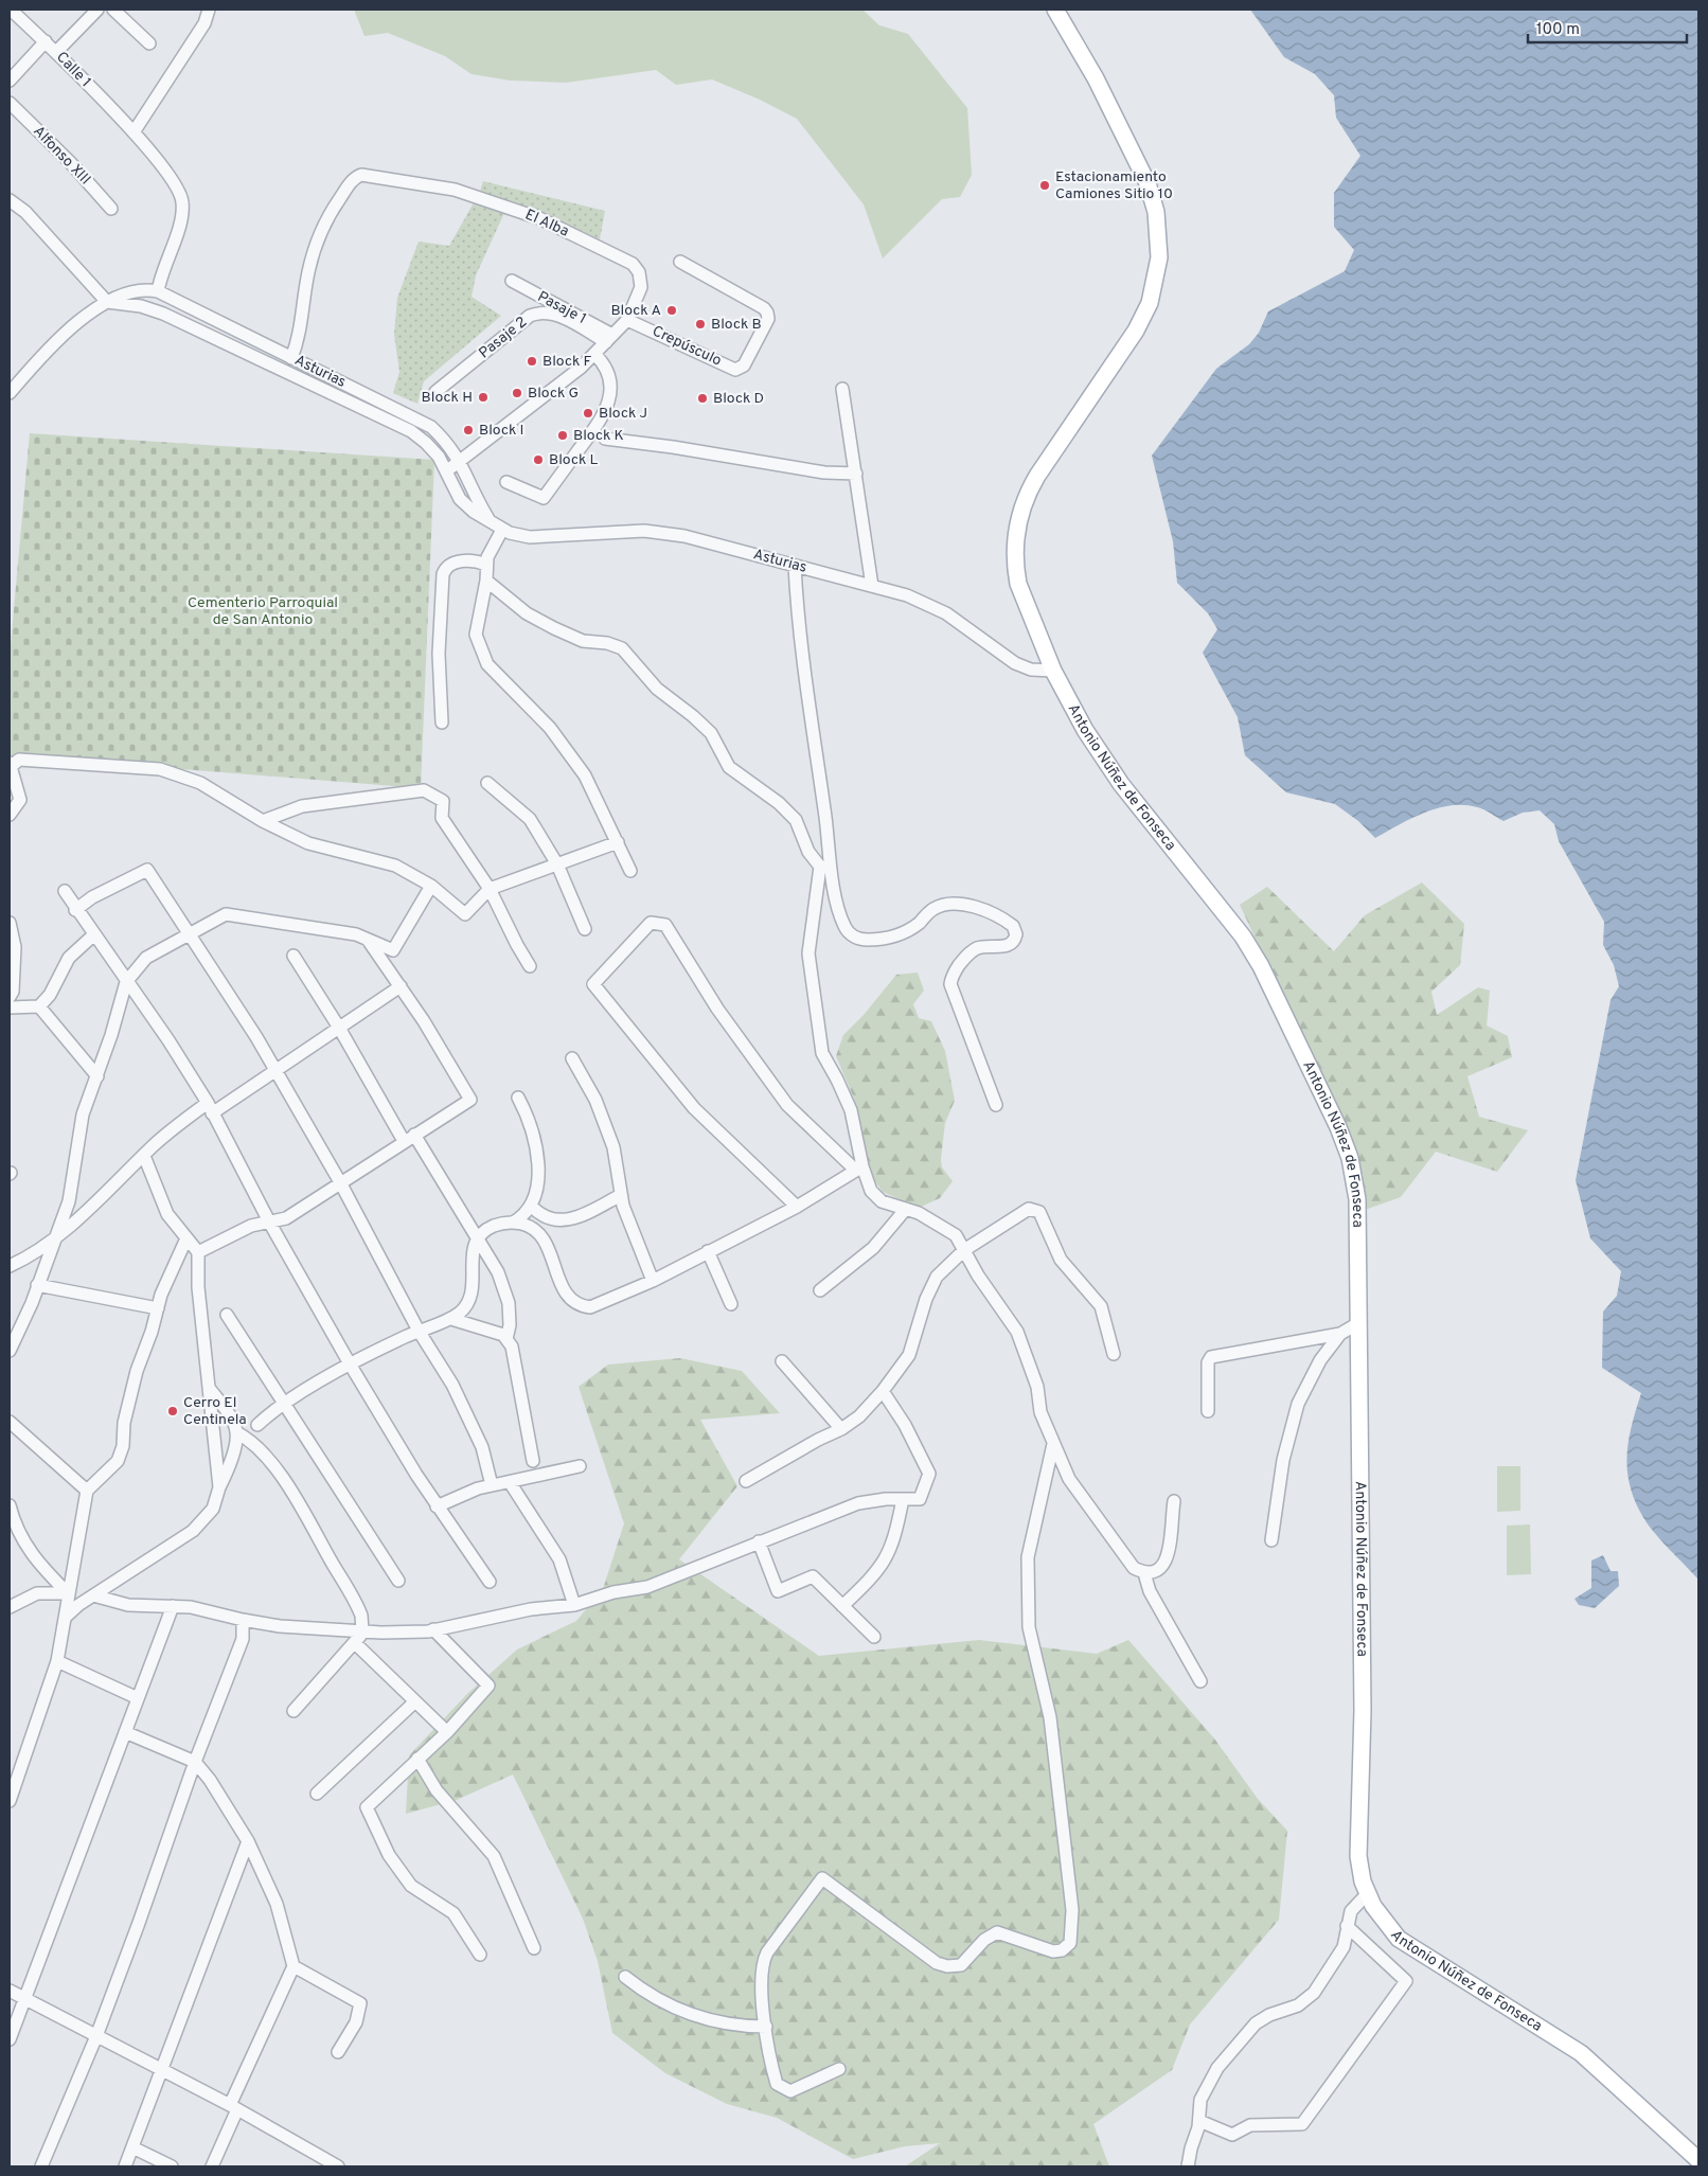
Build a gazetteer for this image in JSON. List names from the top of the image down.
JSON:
{
  "streets": {
    "main road": ["Antonio Núñez de Fonseca"],
    "street": [
      "Calle 1",
      "Alfonso XIII",
      "El Alba",
      "Pasaje 1",
      "Pasaje 2",
      "Crepúsculo",
      "Asturias"
    ]
  },
  "crossings": [
    ["Calle 1", "Asturias"],
    ["El Alba", "Pasaje 1"],
    ["El Alba", "Pasaje 2"],
    ["El Alba", "Crepúsculo"],
    ["El Alba", "Asturias"],
    ["Pasaje 1", "Pasaje 2"],
    ["Asturias", "Antonio Núñez de Fonseca"]
  ],
  "parks": ["Cementerio Parroquial de San Antonio"],
  "places": [
    "Estacionamiento Camiones Sitio 10",
    "Block A",
    "Block B",
    "Block F",
    "Block G",
    "Block H",
    "Block D",
    "Block J",
    "Block I",
    "Block K",
    "Block L",
    "Cerro El Centinela"
  ],
  "scale_bar": "100 m"
}
